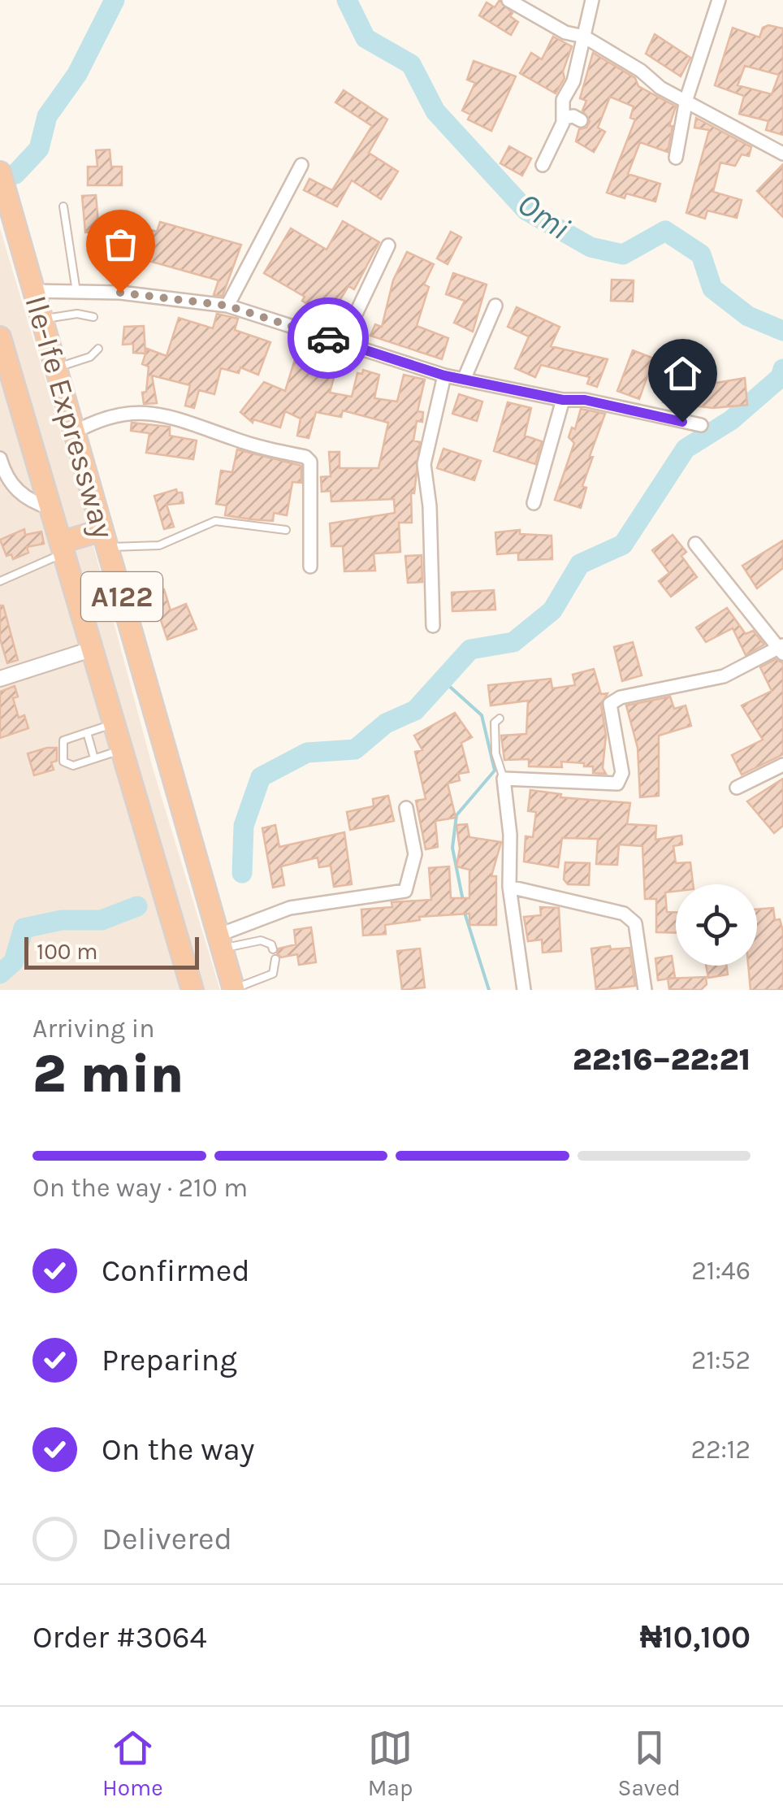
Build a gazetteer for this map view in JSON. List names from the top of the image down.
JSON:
{
  "streets": {
    "highway": ["Ile-Ife Expressway", "A122"]
  },
  "water": ["Omi"],
  "scale_bar": "100 m",
  "page": {
    "scale": "100 m",
    "heading": ["2 min", "Arriving in", "22:16–22:21"],
    "panel": ["Order #3064", "₦10,100"],
    "bar": "On the way · 210 m",
    "list": [
      ["Confirmed", "21:46"],
      ["Preparing", "21:52"],
      ["On the way", "22:12"],
      "Delivered"
    ],
    "tabs": ["Home", "Map", "Saved"]
  }
}
